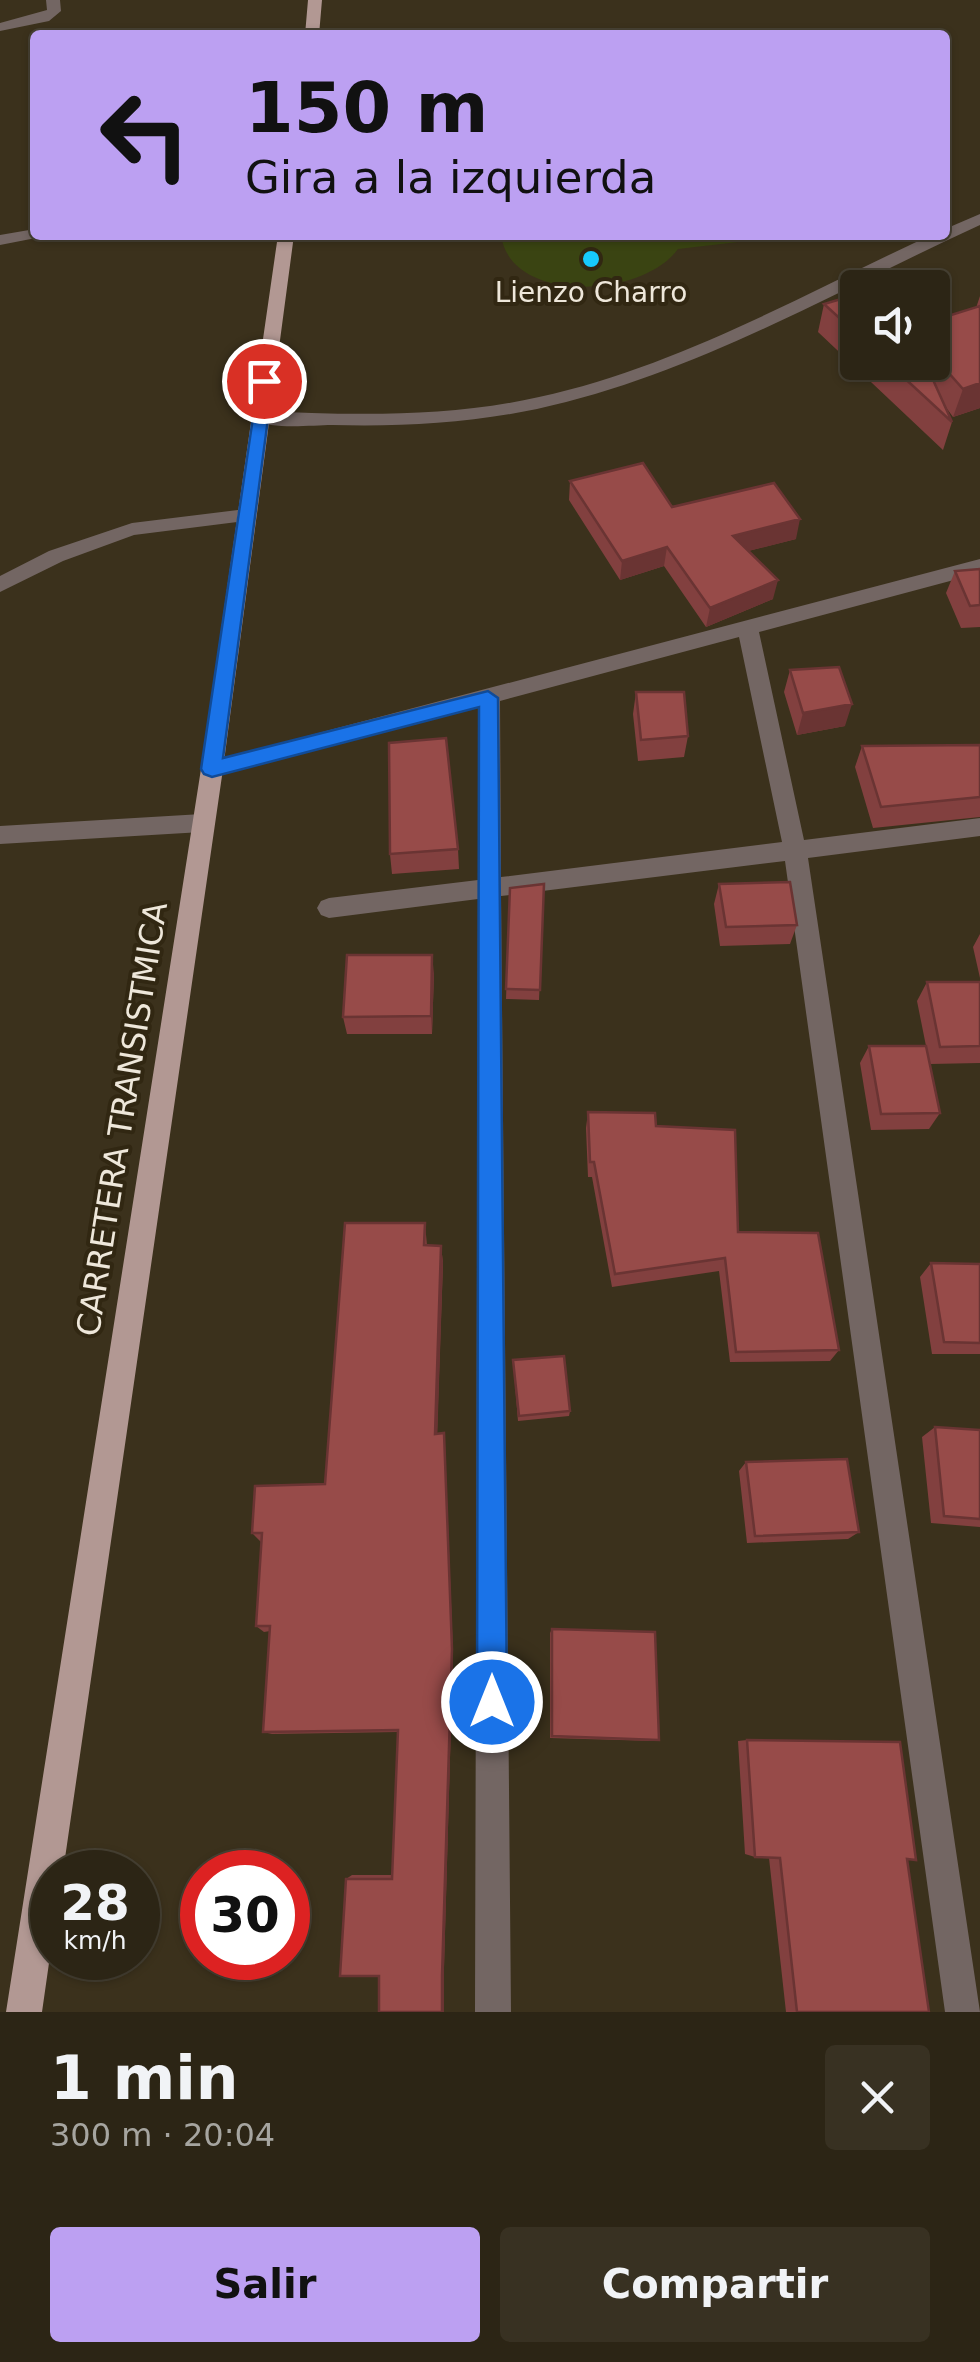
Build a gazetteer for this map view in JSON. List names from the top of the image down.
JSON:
{
  "streets": {
    "main road": ["CARRETERA TRANSISTMICA"]
  },
  "places": ["Lienzo Charro"],
  "page": {
    "turn": ["150 m", "Gira a la izquierda"],
    "speed": "28 km/h",
    "limit": "30",
    "heading": ["1 min", "300 m · 20:04"],
    "buttons": ["Salir", "Compartir"]
  }
}
